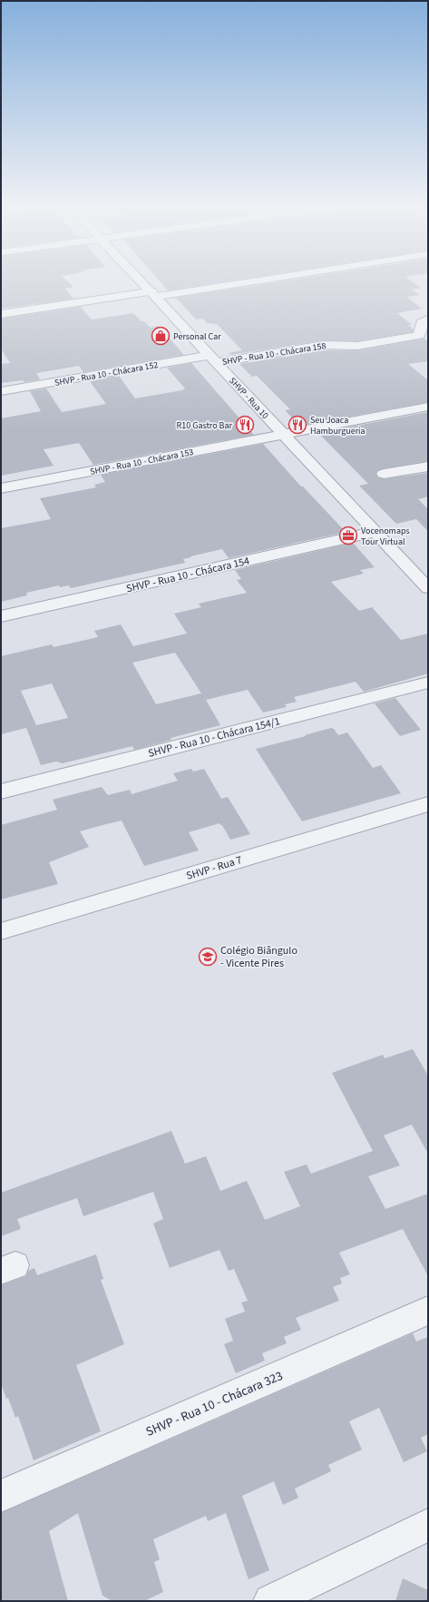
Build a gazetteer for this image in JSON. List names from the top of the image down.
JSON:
{
  "streets": {
    "street": [
      "SHVP - Rua 10 - Chácara 158",
      "SHVP - Rua 10 - Chácara 152",
      "SHVP - Rua 10",
      "SHVP - Rua 10 - Chácara 153",
      "SHVP - Rua 10 - Chácara 154",
      "SHVP - Rua 10 - Chácara 154/1",
      "SHVP - Rua 7",
      "SHVP - Rua 10 - Chácara 323"
    ]
  },
  "crossings": [
    ["SHVP - Rua 10 - Chácara 158", "SHVP - Rua 10 - Chácara 152"],
    ["SHVP - Rua 10 - Chácara 158", "SHVP - Rua 10"],
    ["SHVP - Rua 10 - Chácara 152", "SHVP - Rua 10"],
    ["SHVP - Rua 10", "SHVP - Rua 10 - Chácara 153"],
    ["SHVP - Rua 10", "SHVP - Rua 10 - Chácara 154"]
  ],
  "places": {
    "shop": ["Personal Car"],
    "restaurant": ["R10 Gastro Bar", "Seu Joaca Hamburgueria"],
    "office": ["Vocenomaps Tour Virtual"],
    "school or university": ["Colégio Biângulo - Vicente Pires"]
  }
}
